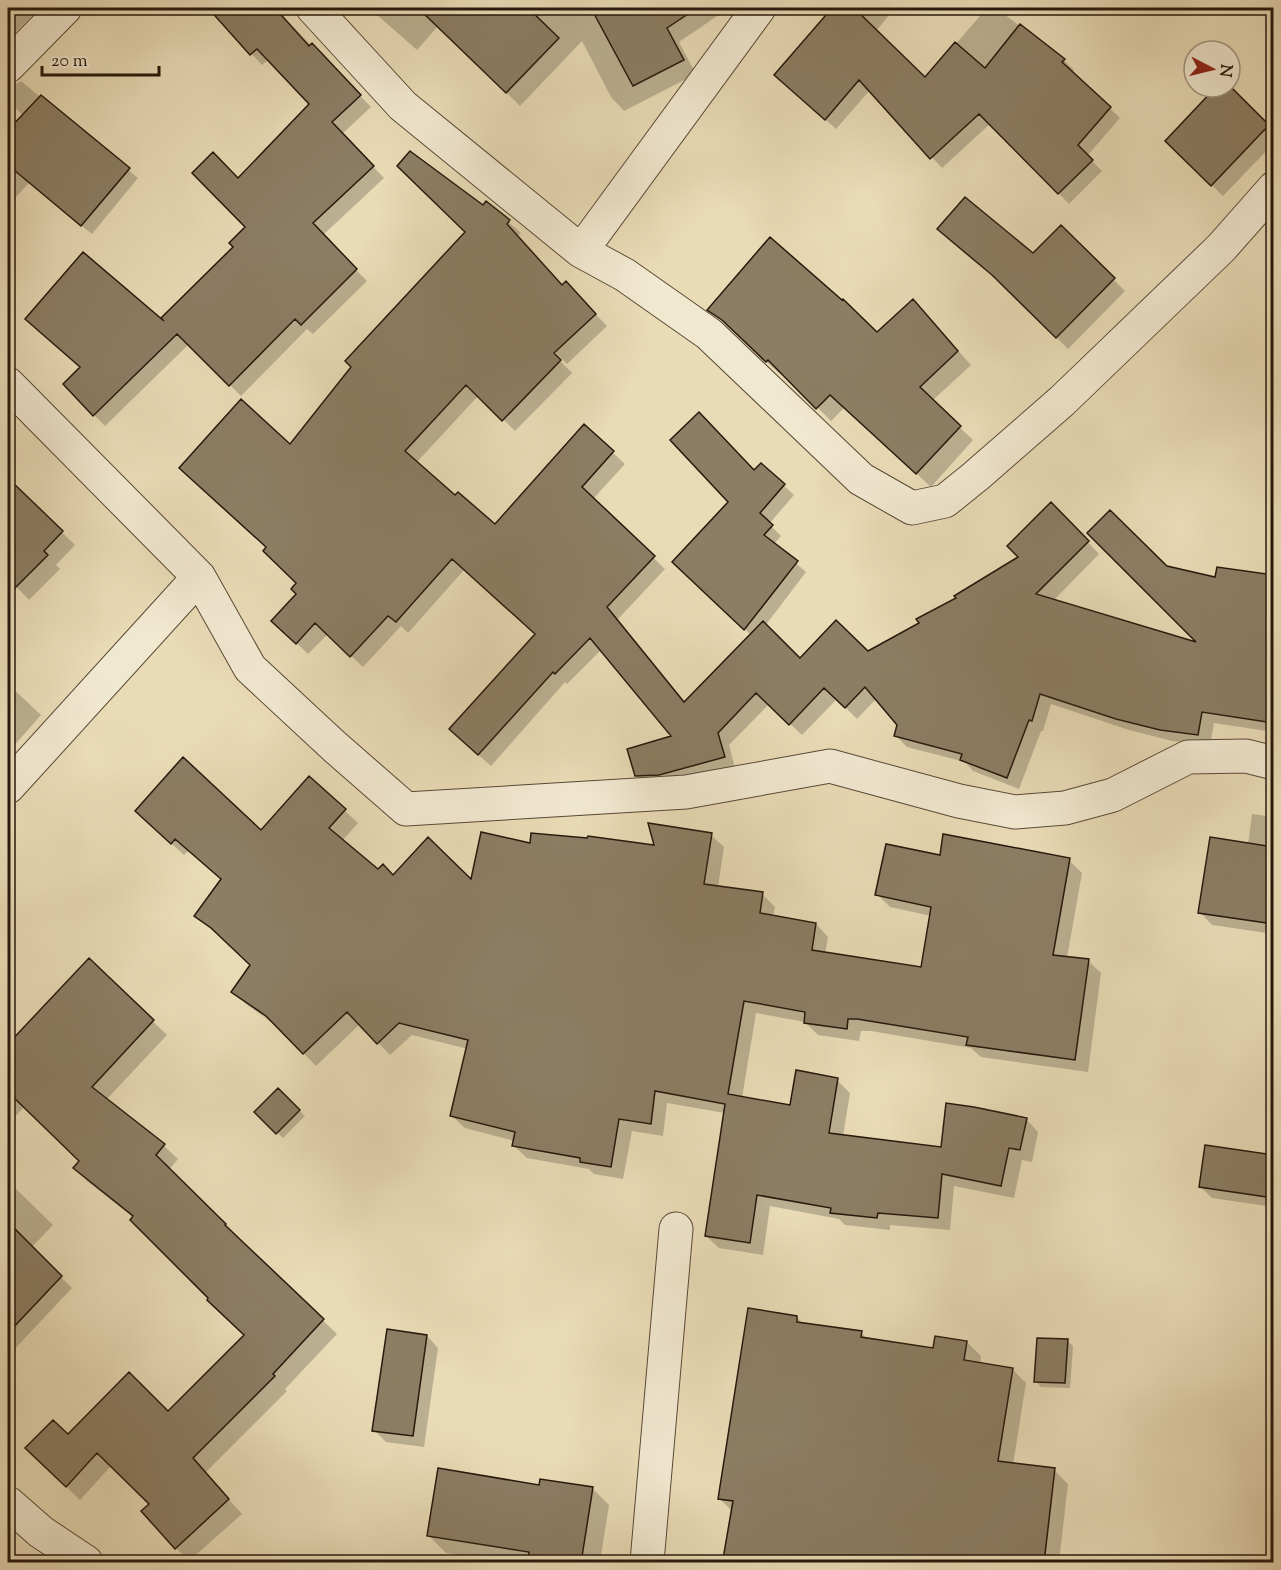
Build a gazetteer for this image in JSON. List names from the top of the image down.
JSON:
{
  "scale_bar": "20 m",
  "north": "right"
}
